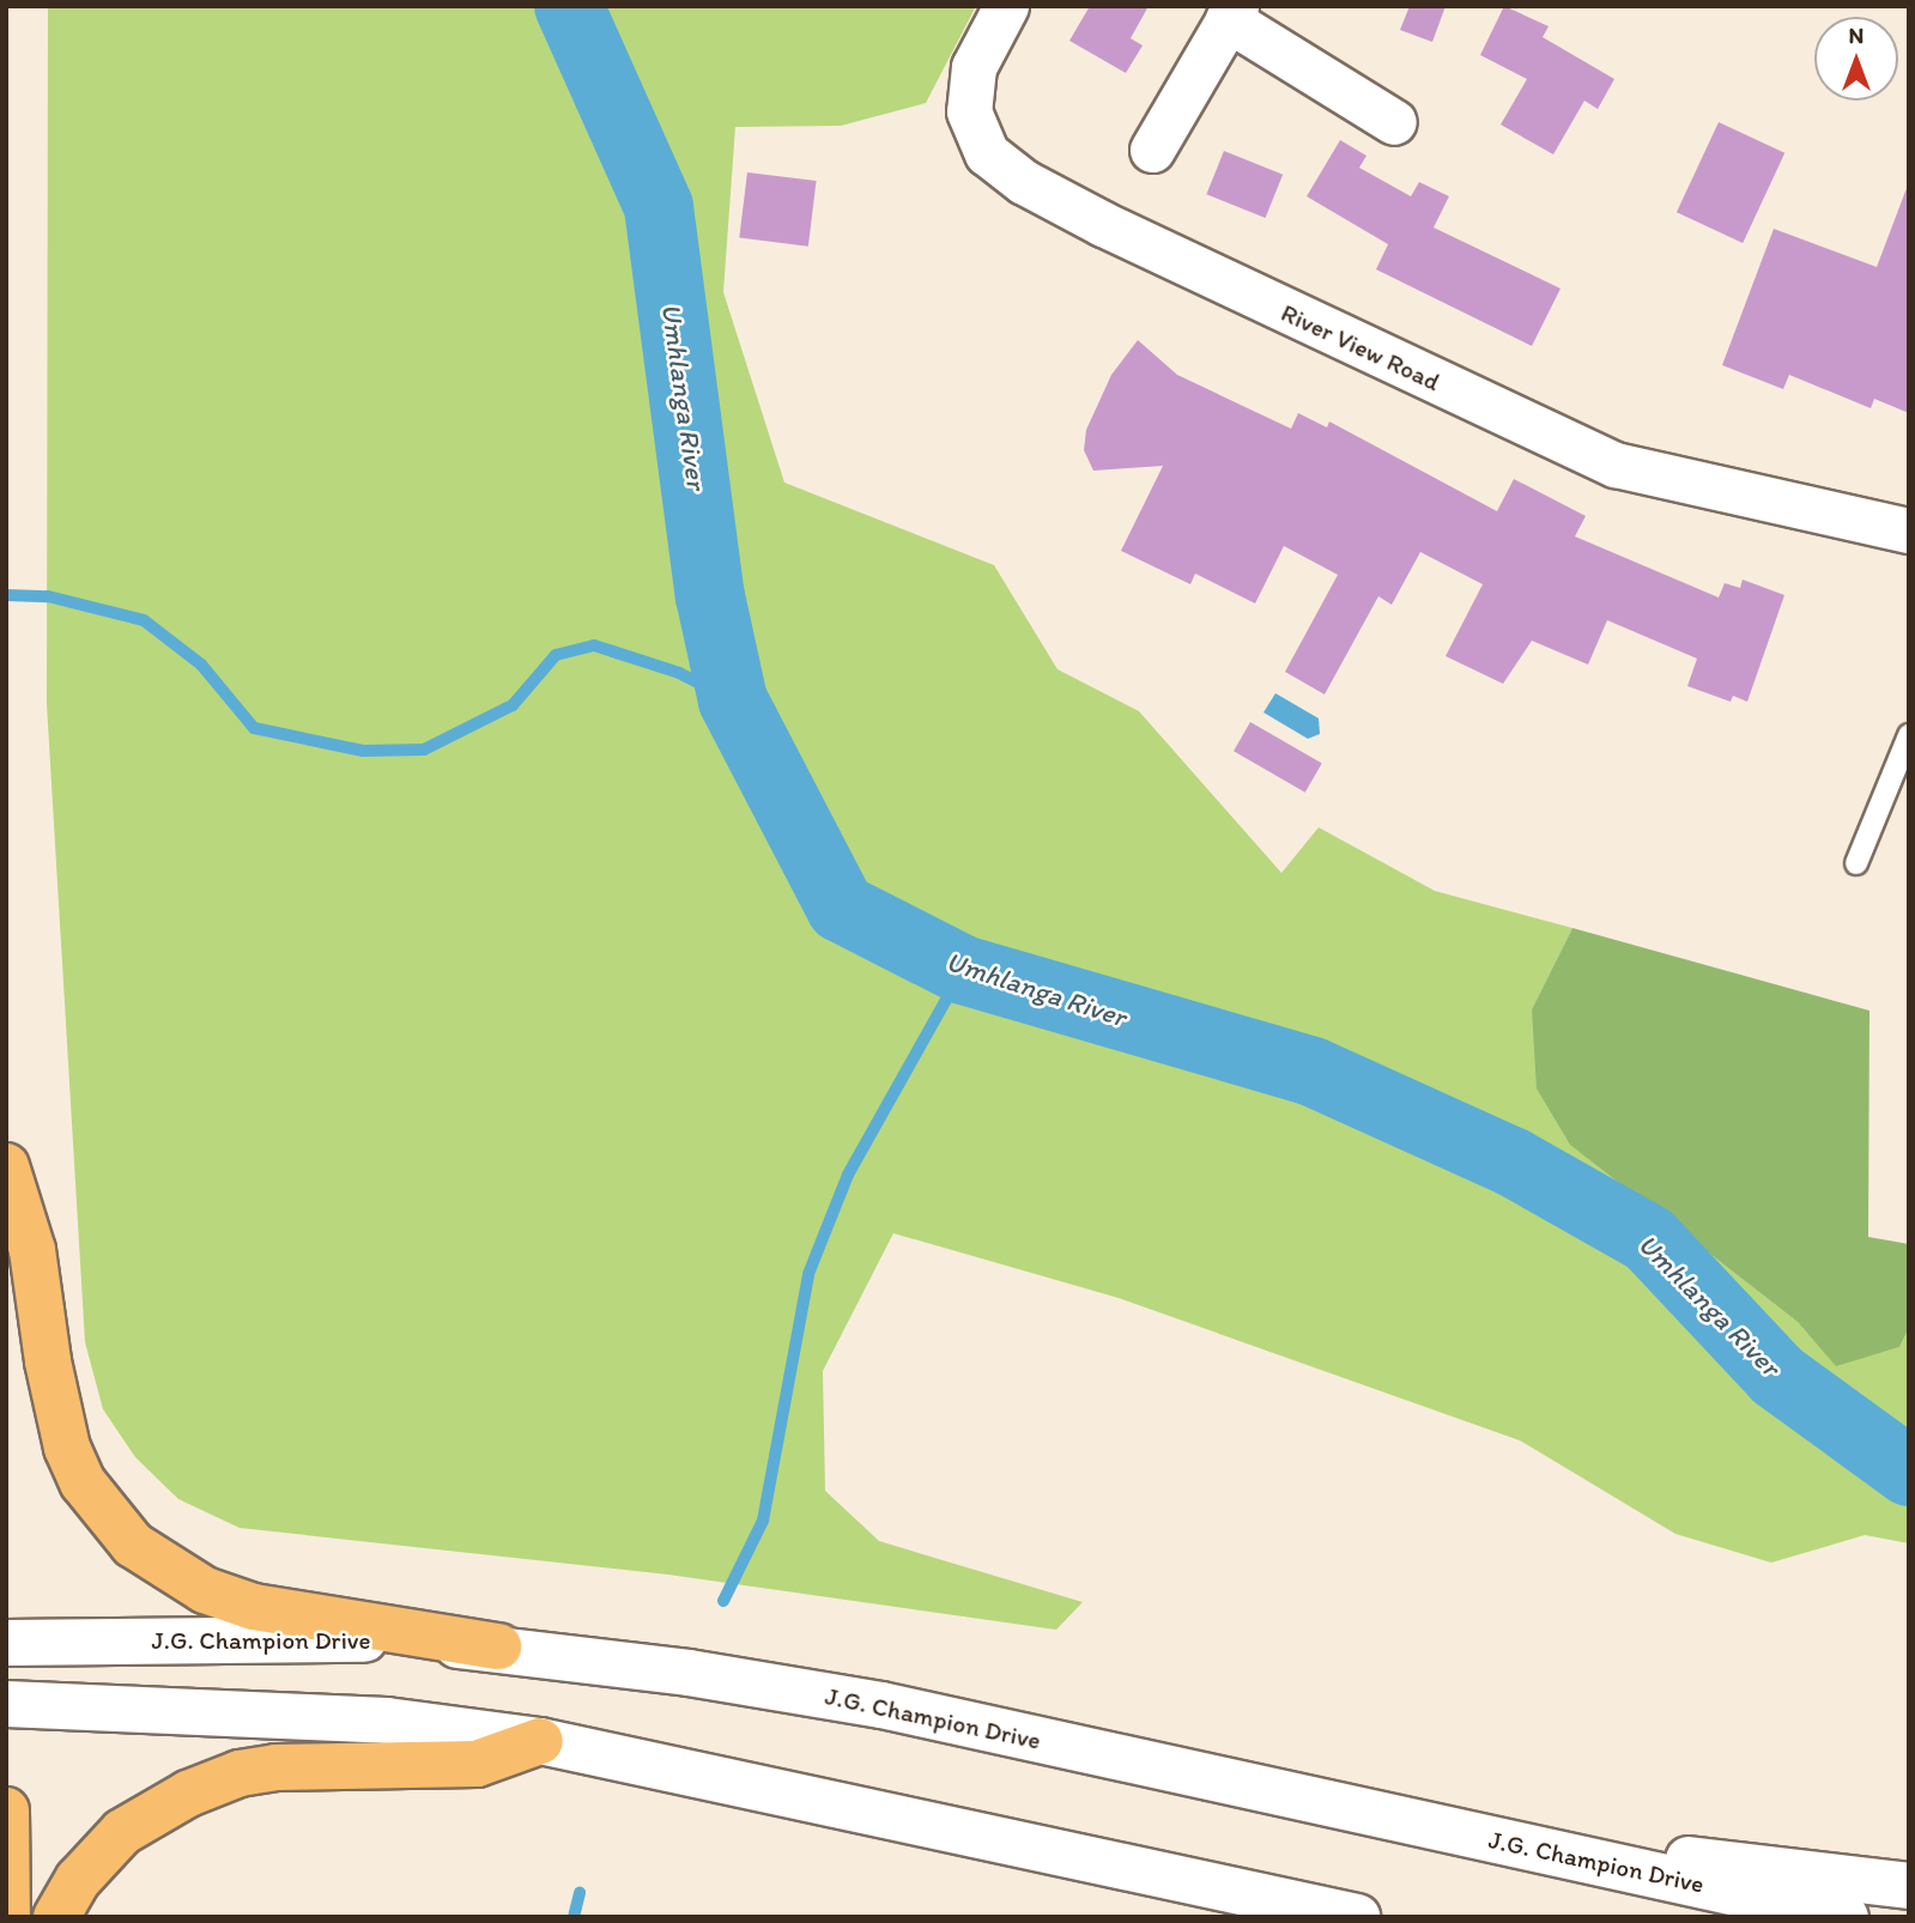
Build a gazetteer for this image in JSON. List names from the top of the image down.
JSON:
{
  "streets": {
    "street": ["River View Road", "J.G. Champion Drive"]
  },
  "water": ["Umhlanga River"],
  "north": "top"
}
